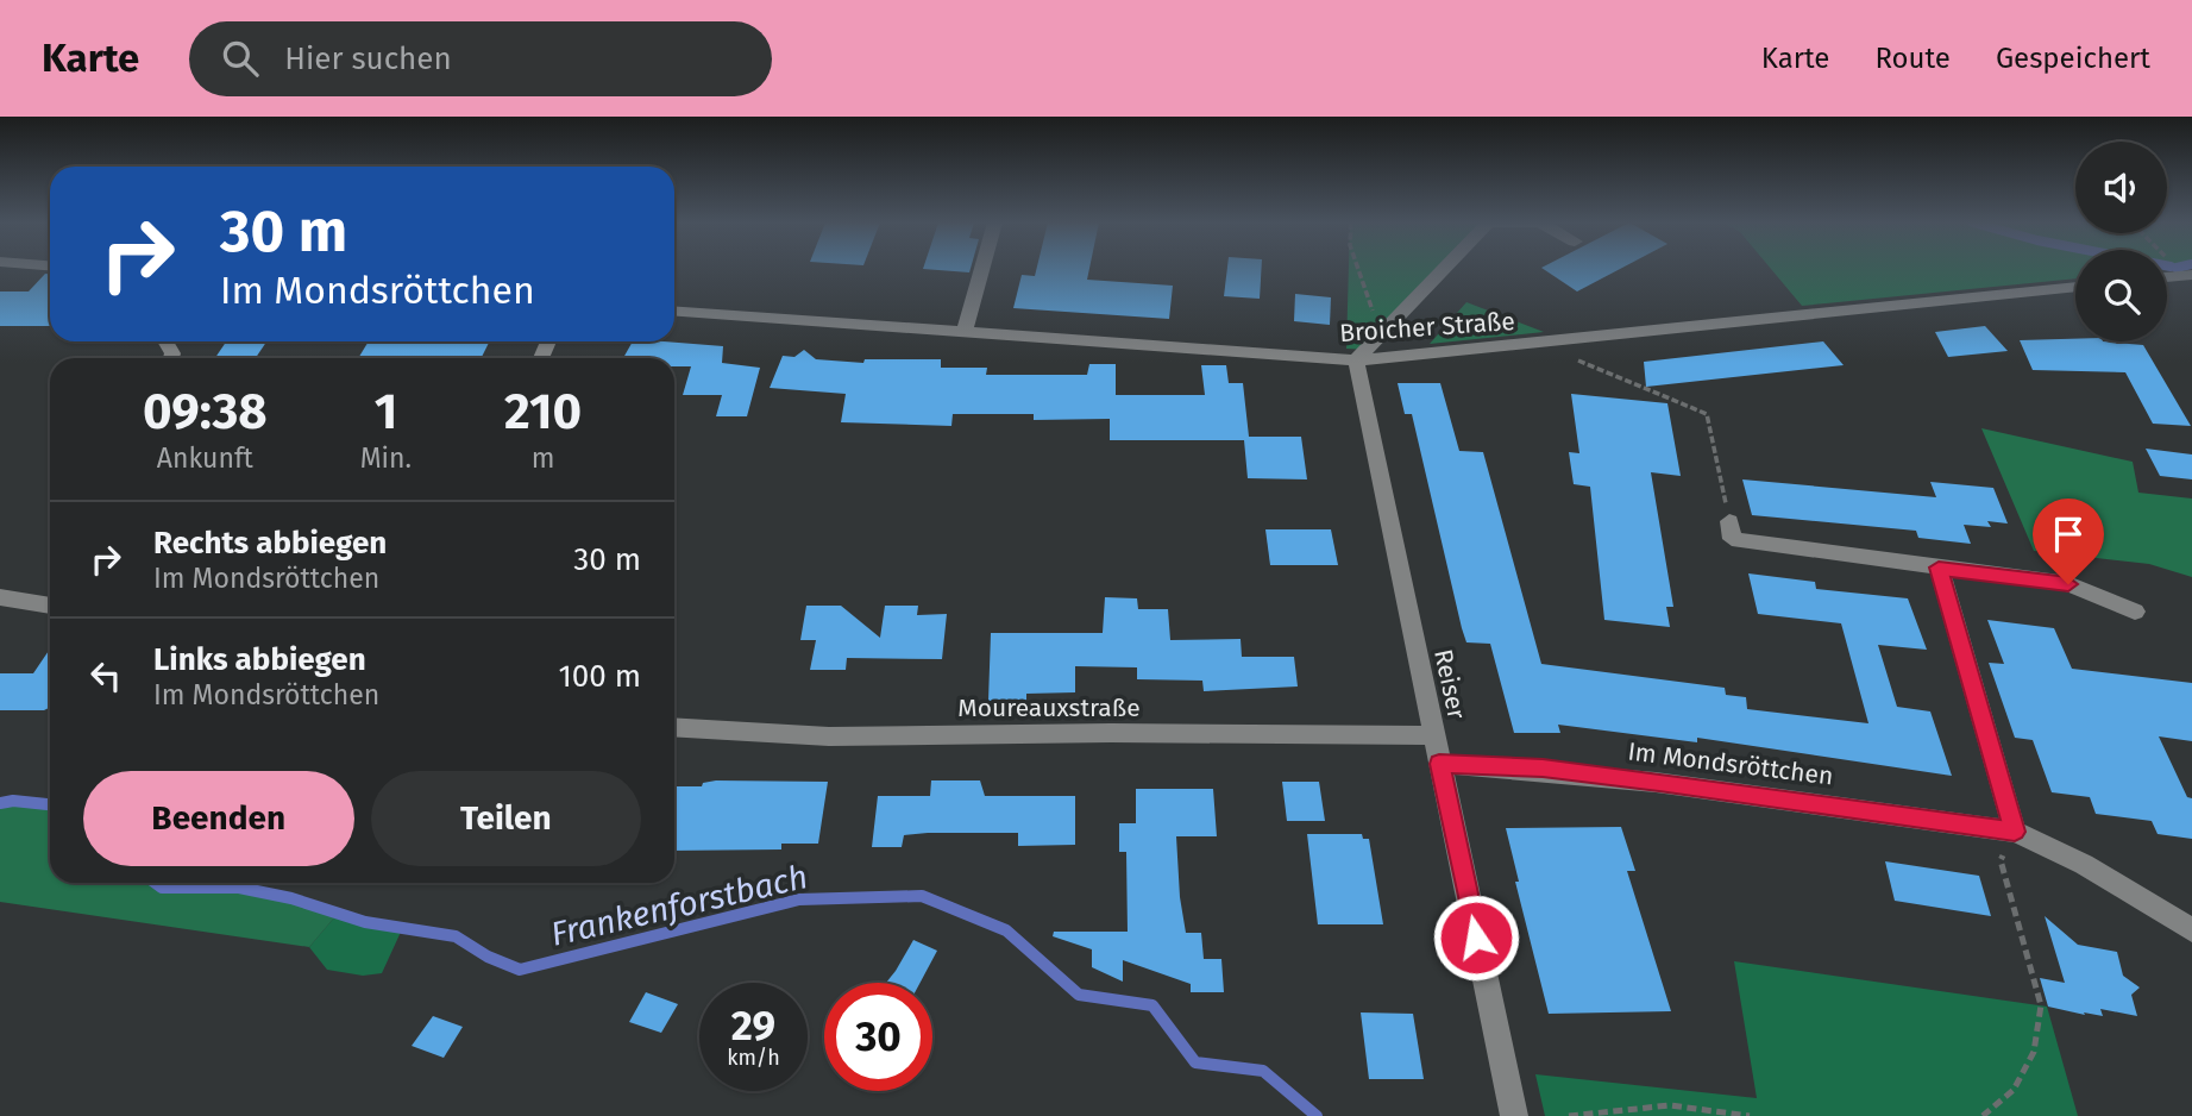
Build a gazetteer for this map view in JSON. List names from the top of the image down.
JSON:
{
  "streets": {
    "street": [
      "Broicher Straße",
      "Reiser",
      "Moureauxstraße",
      "Im Mondsröttchen"
    ]
  },
  "crossings": [
    ["Broicher Straße", "Reiser"],
    ["Reiser", "Moureauxstraße"],
    ["Reiser", "Im Mondsröttchen"]
  ],
  "water": ["Frankenforstbach"],
  "page": {
    "header": "Karte",
    "search": "Hier suchen",
    "nav": ["Karte", "Route", "Gespeichert"],
    "turn": ["30 m", "Im Mondsröttchen"],
    "eta": [
      "09:38",
      "Ankunft",
      "1",
      "Min.",
      "210",
      "m"
    ],
    "list": [
      {
        "name": "Rechts abbiegen",
        "note": "Im Mondsröttchen",
        "value": "30 m"
      },
      {
        "name": "Links abbiegen",
        "note": "Im Mondsröttchen",
        "value": "100 m"
      }
    ],
    "buttons": ["Beenden", "Teilen"],
    "speed": "29 km/h",
    "limit": "30"
  }
}
